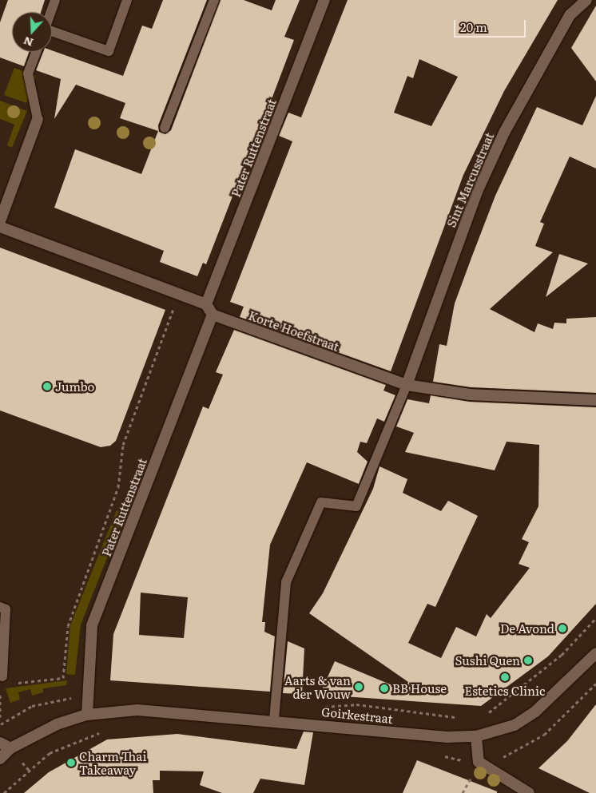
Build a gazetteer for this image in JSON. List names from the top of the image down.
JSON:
{
  "streets": {
    "street": [
      "Pater Ruttenstraat",
      "Sint Marcusstraat",
      "Korte Hoefstraat",
      "Goirkestraat"
    ]
  },
  "crossings": [
    ["Pater Ruttenstraat", "Korte Hoefstraat"],
    ["Pater Ruttenstraat", "Goirkestraat"],
    ["Sint Marcusstraat", "Korte Hoefstraat"]
  ],
  "places": [
    "Jumbo",
    "De Avond",
    "Sushi Quen",
    "Estetics Clinic",
    "Aarts & van der Wouw",
    "BB House",
    "Charm Thai Takeaway"
  ],
  "scale_bar": "20 m",
  "north": "bottom"
}
